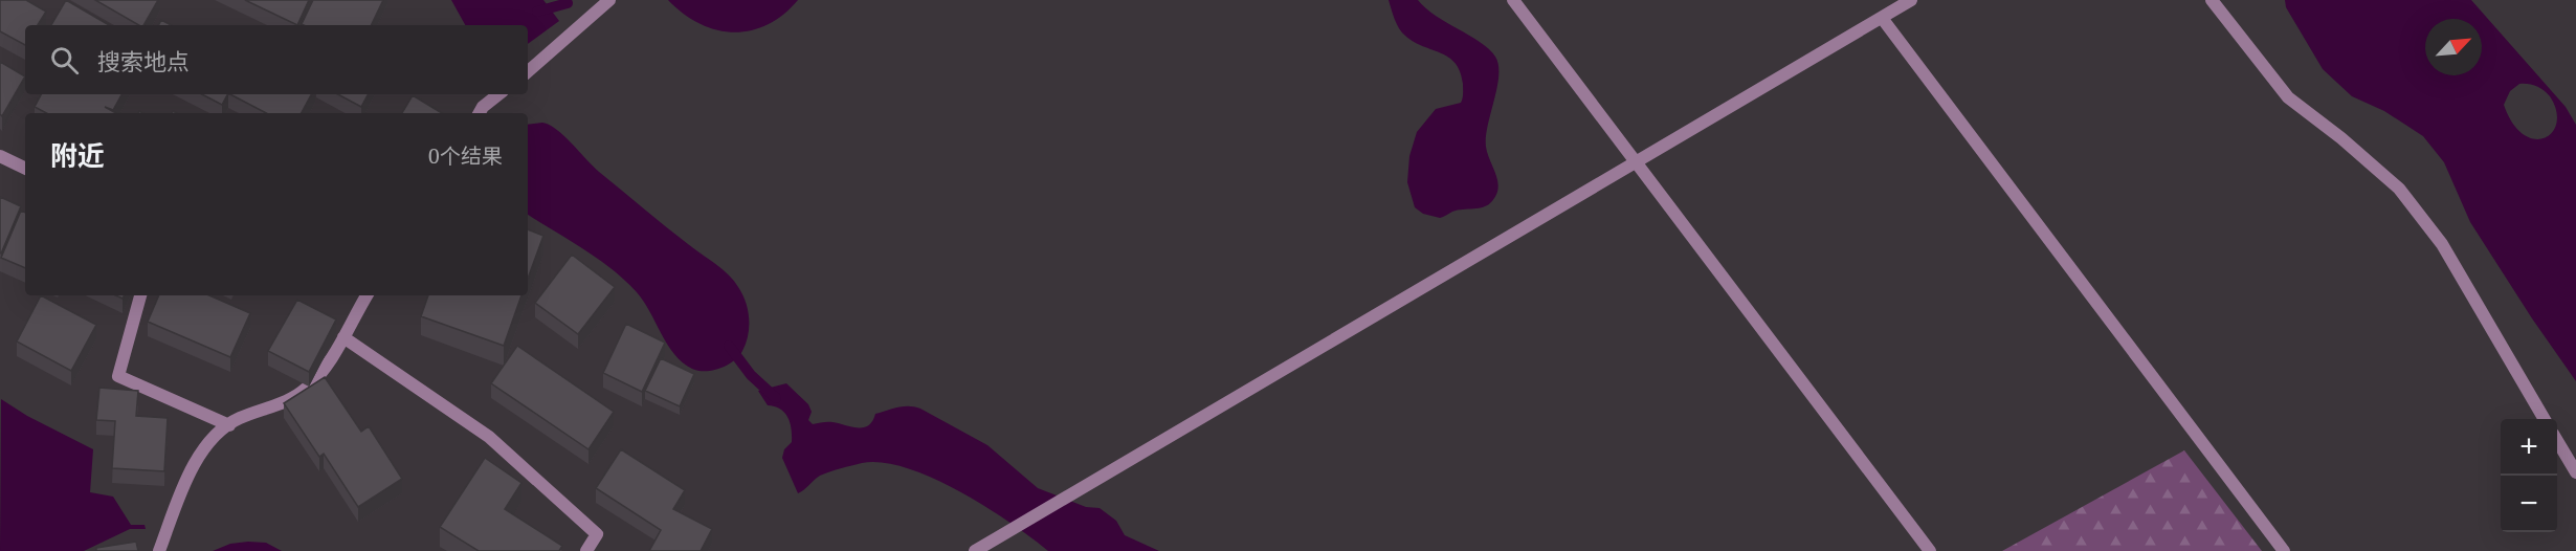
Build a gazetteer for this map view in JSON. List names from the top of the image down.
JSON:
{
  "north": "top right",
  "page": {
    "search": "搜索地点",
    "heading": ["附近", "0个结果"],
    "map_buttons": ["+", "−"]
  }
}
